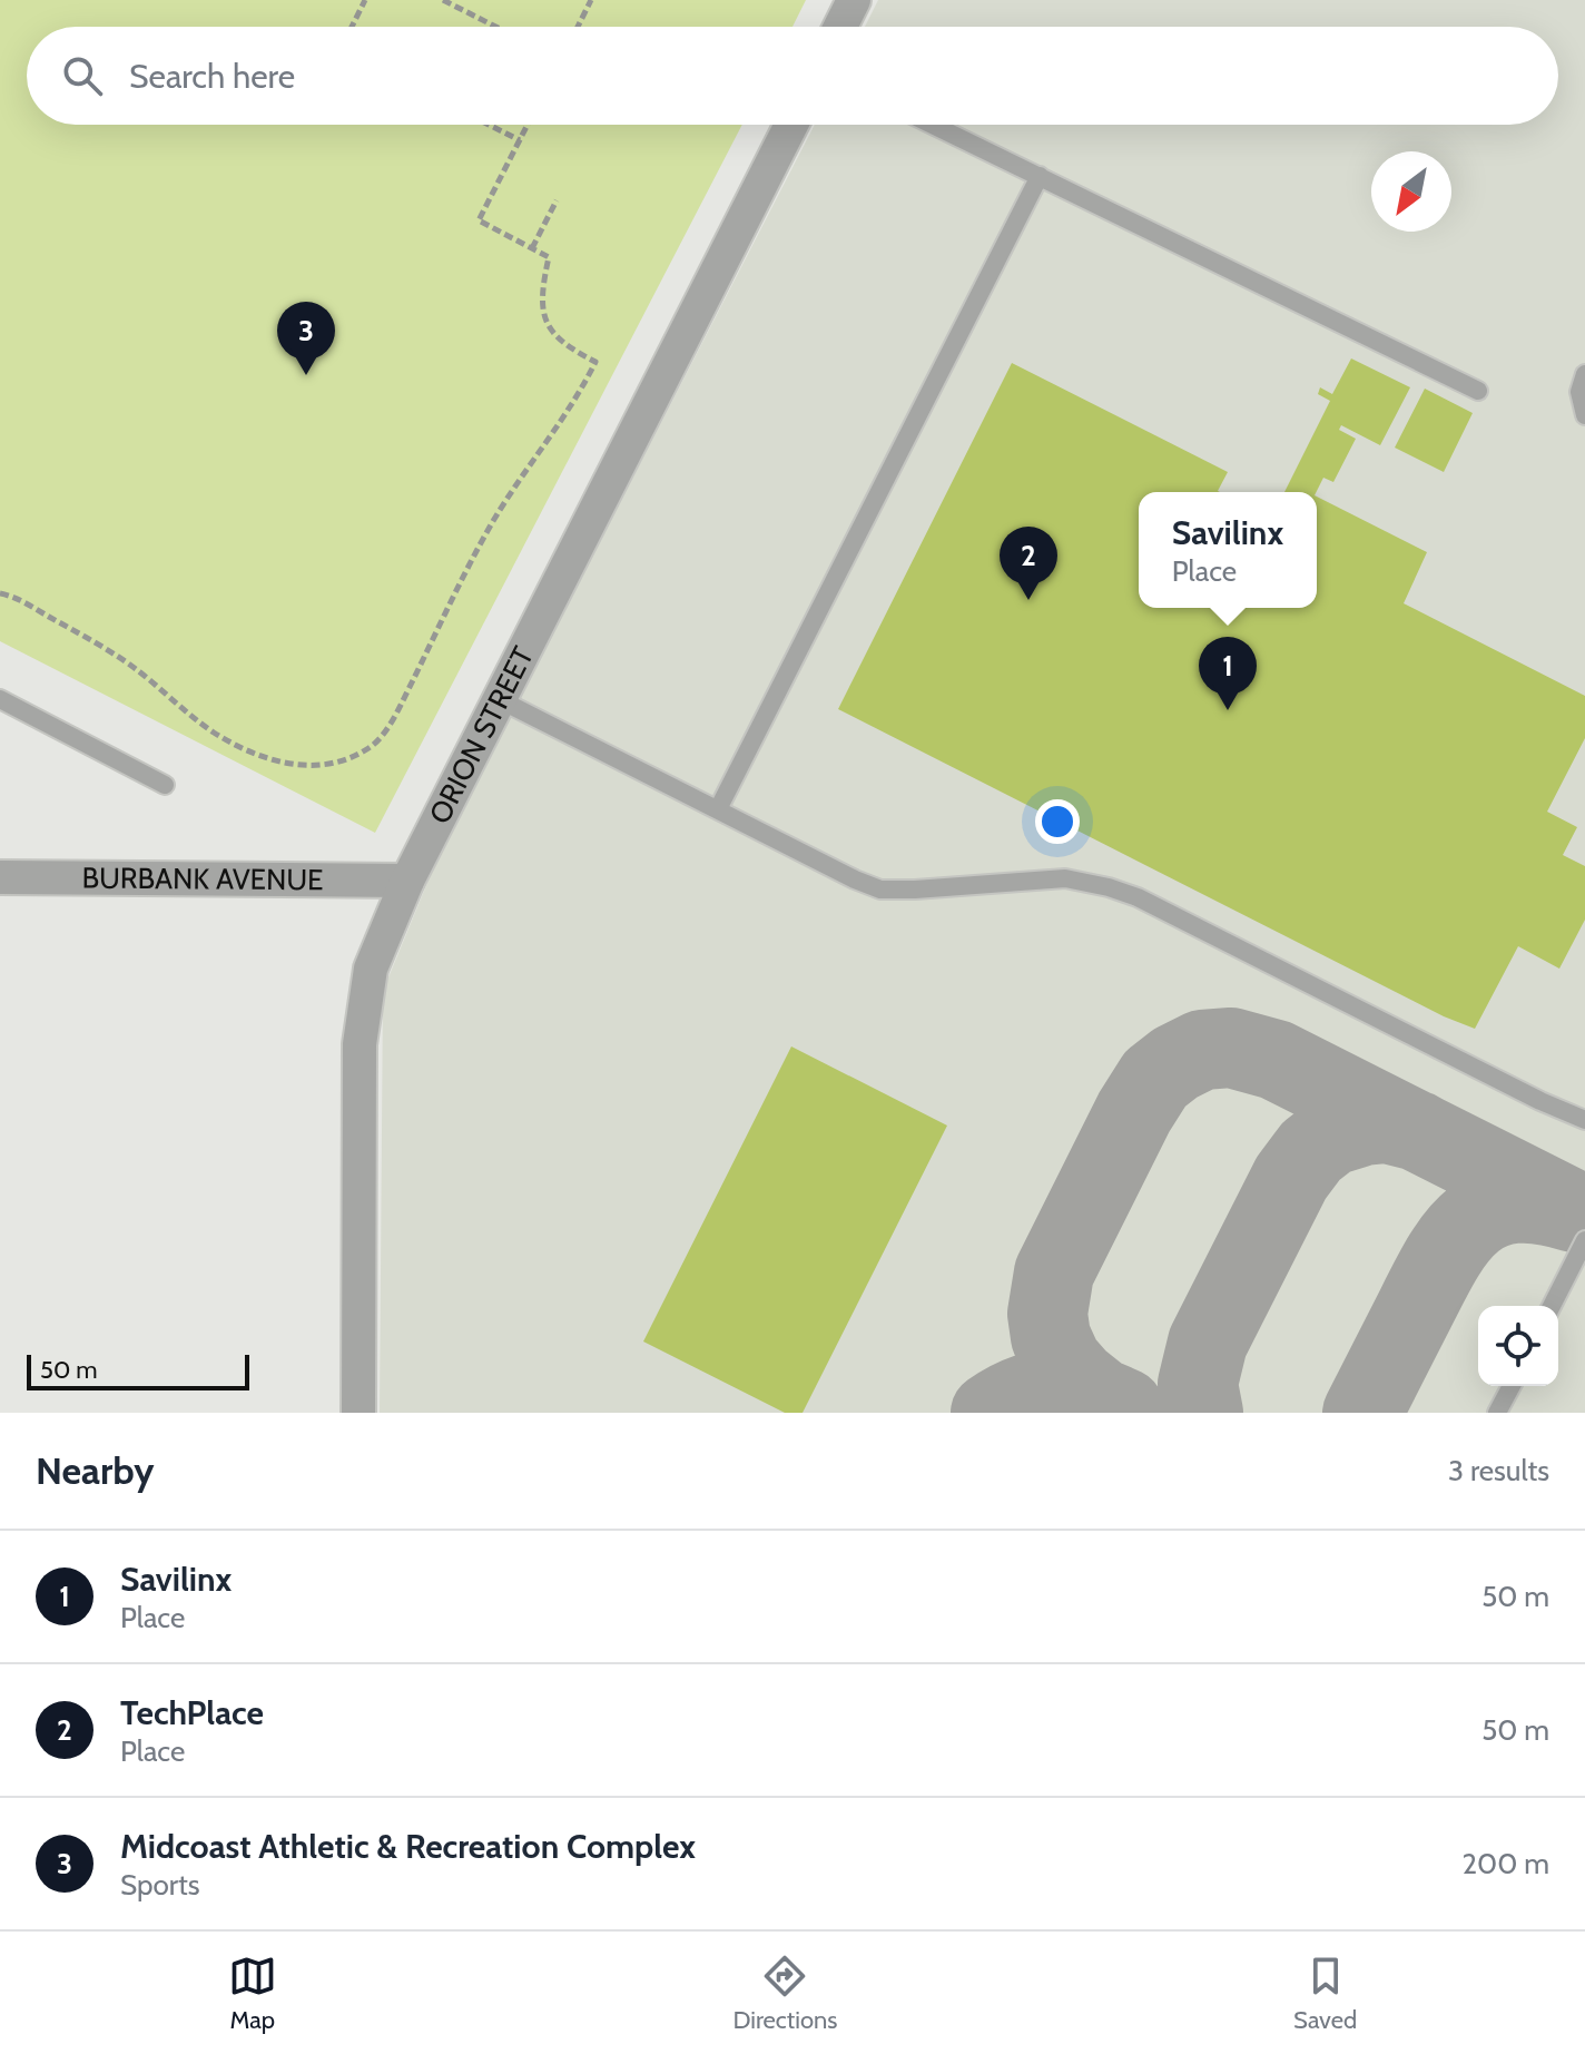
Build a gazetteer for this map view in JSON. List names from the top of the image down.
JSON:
{
  "streets": {
    "street": ["ORION STREET", "BURBANK AVENUE"]
  },
  "crossings": [
    ["ORION STREET", "BURBANK AVENUE"]
  ],
  "scale_bar": "50 m",
  "north": "bottom left",
  "page": {
    "search": "Search here",
    "pins": ["3", "2", "1"],
    "popup": ["Savilinx", "Place"],
    "scale": "50 m",
    "heading": ["Nearby", "3 results"],
    "list": [
      {
        "mark": "1",
        "name": "Savilinx",
        "note": "Place",
        "value": "50 m"
      },
      {
        "mark": "2",
        "name": "TechPlace",
        "note": "Place",
        "value": "50 m"
      },
      {
        "mark": "3",
        "name": "Midcoast Athletic & Recreation Complex",
        "note": "Sports",
        "value": "200 m"
      }
    ],
    "nav": ["Map", "Directions", "Saved"]
  }
}
